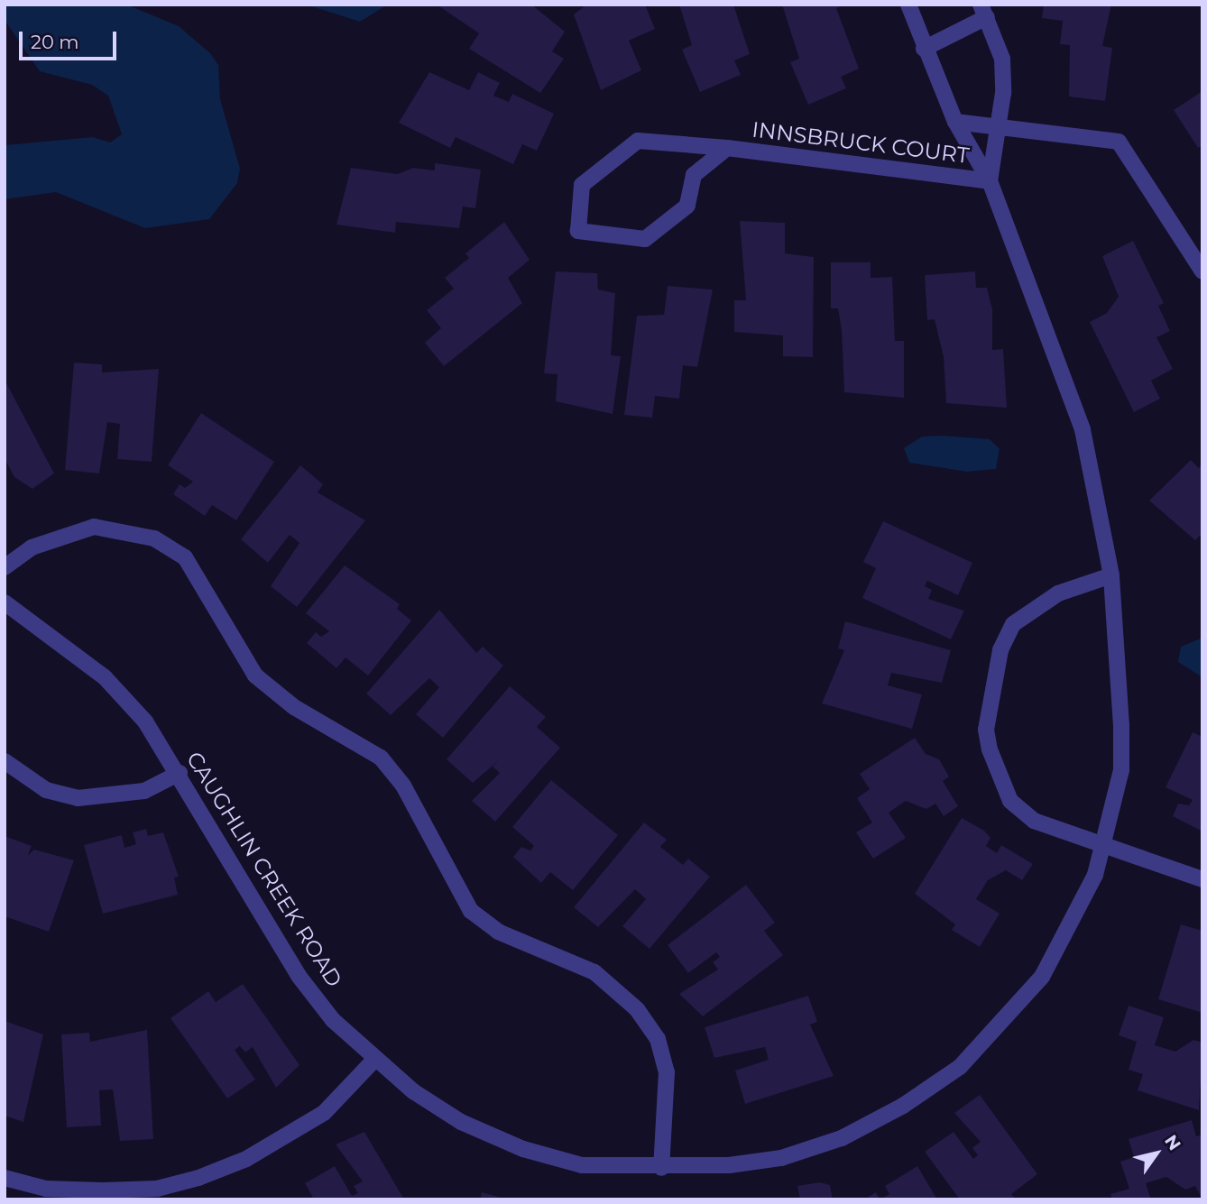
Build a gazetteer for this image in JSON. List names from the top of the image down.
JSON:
{
  "streets": {
    "street": ["INNSBRUCK COURT", "CAUGHLIN CREEK ROAD"]
  },
  "crossings": [
    ["INNSBRUCK COURT", "CAUGHLIN CREEK ROAD"]
  ],
  "scale_bar": "20 m",
  "north": "top right"
}
